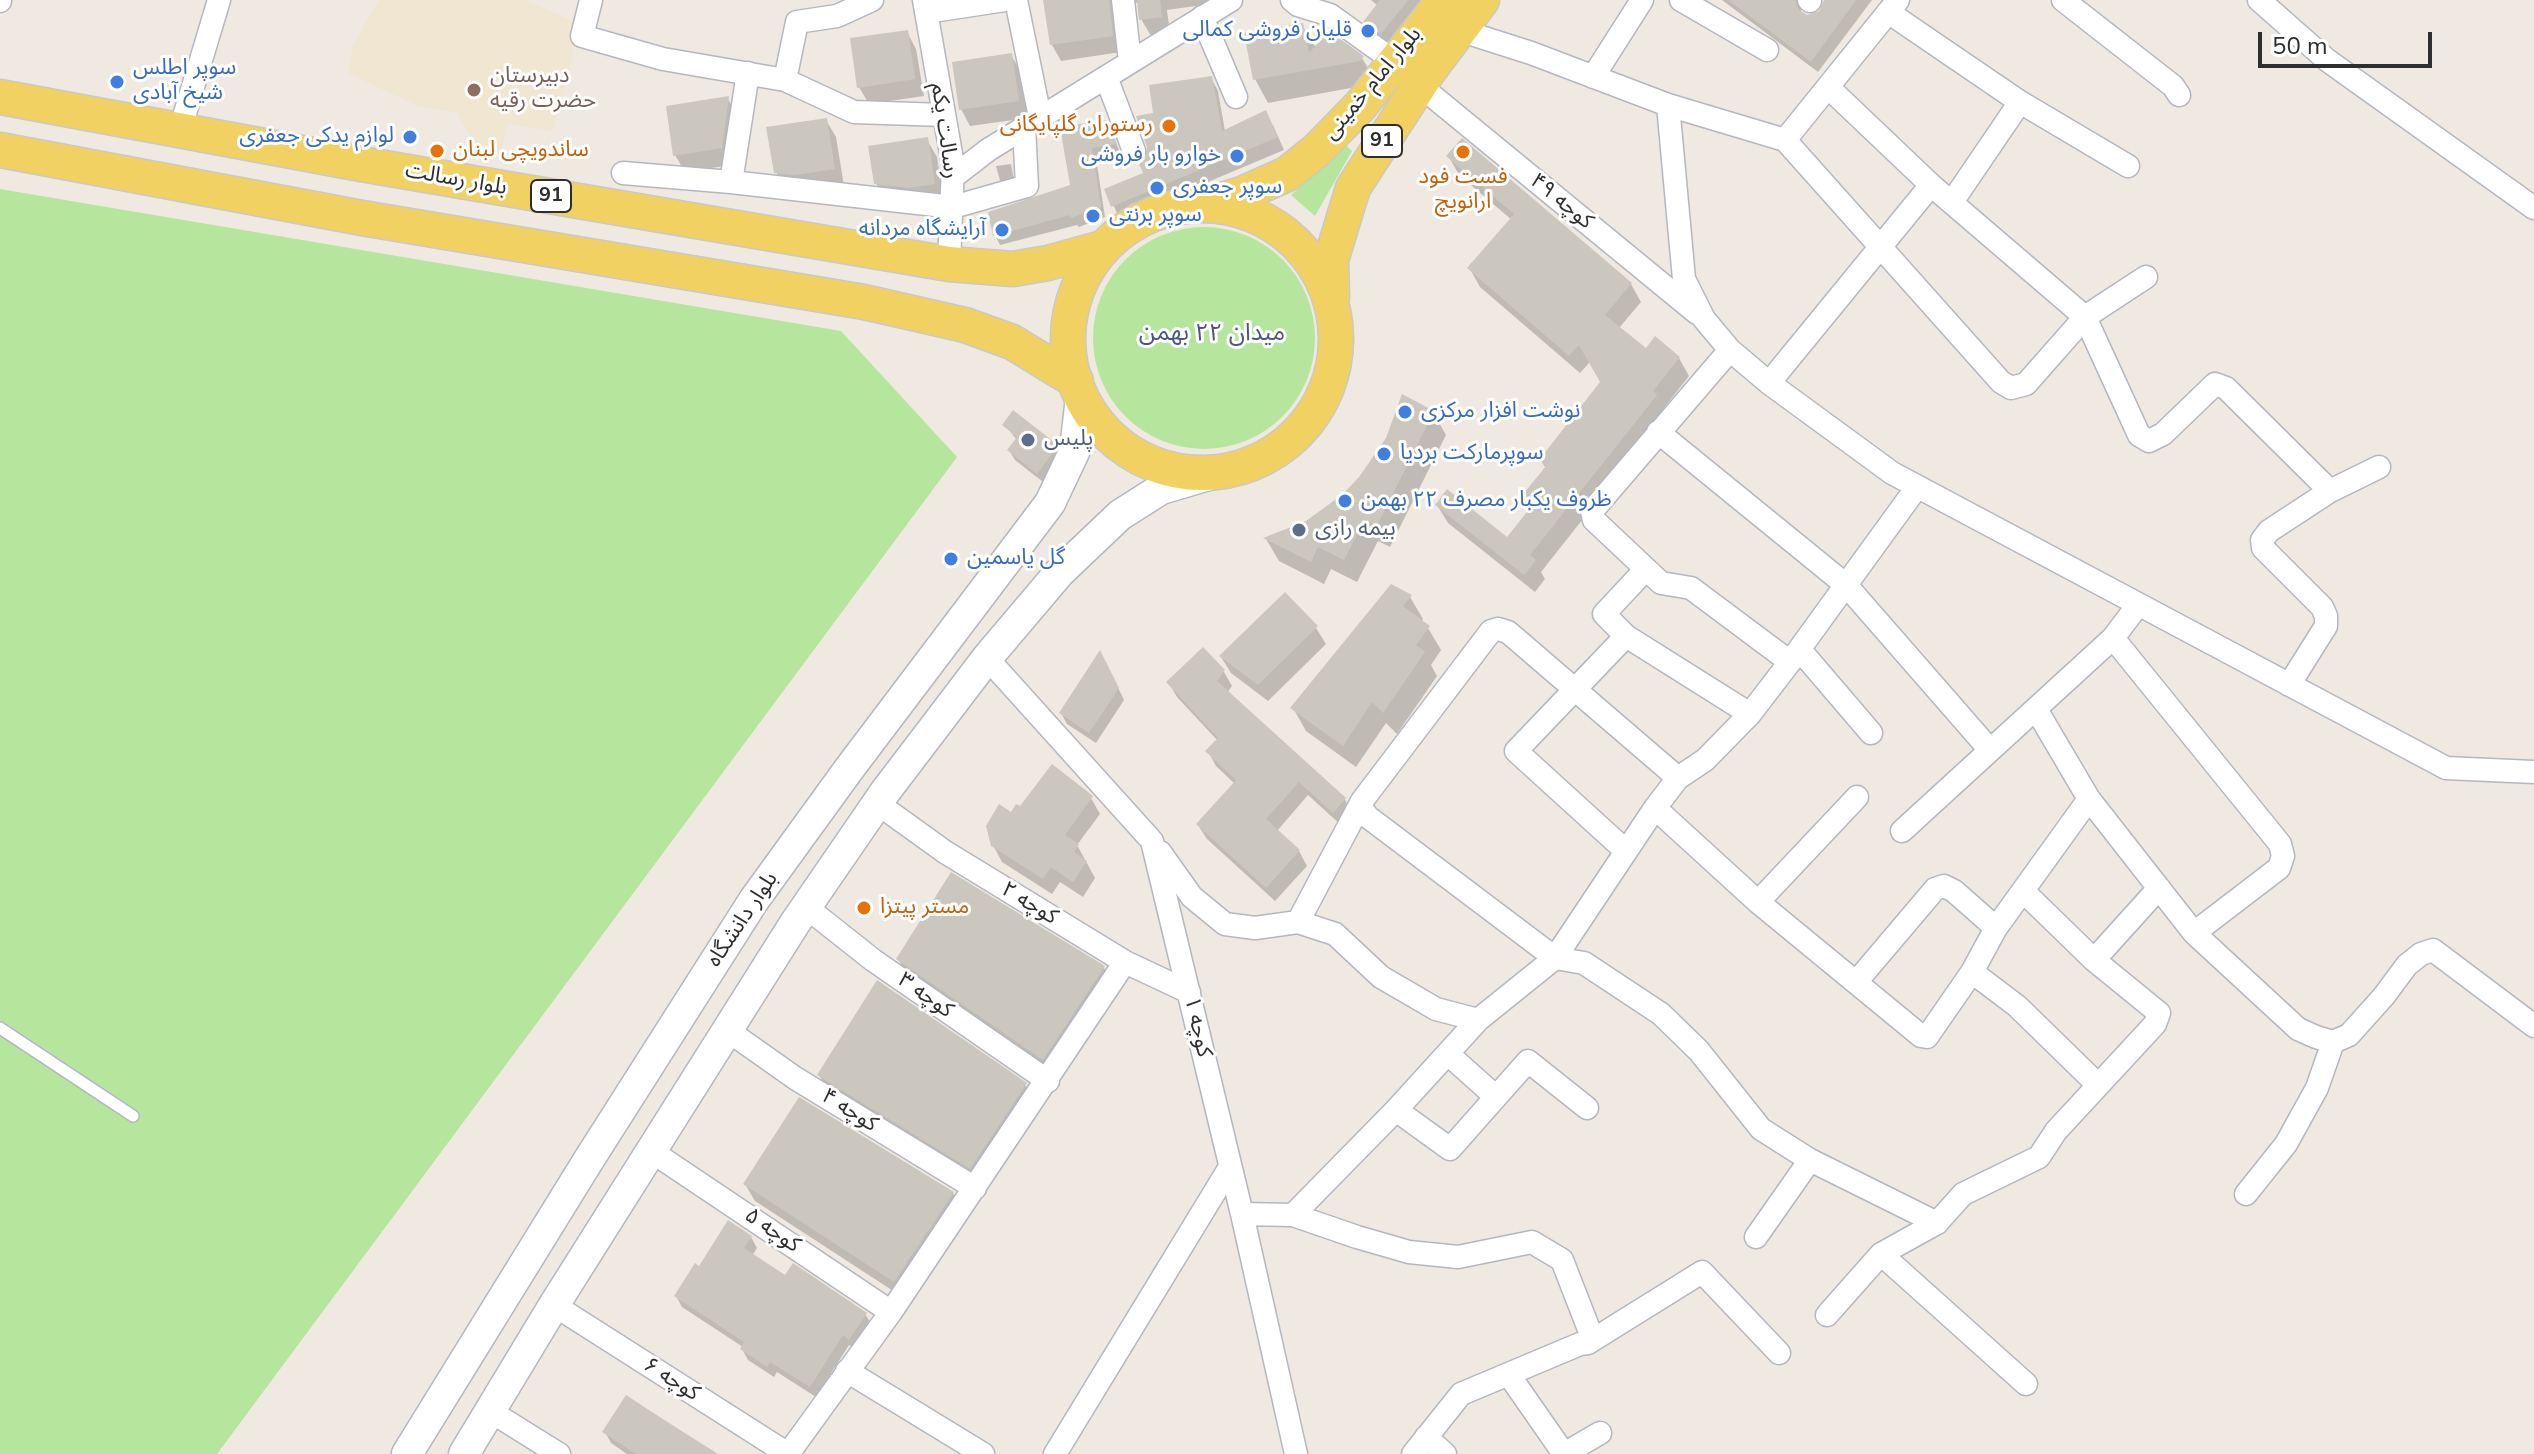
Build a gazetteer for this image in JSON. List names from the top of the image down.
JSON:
{
  "streets": {
    "main road": [
      "بلوار امام خمینی",
      "91",
      "بلوار رسالت",
      "بلوار دانشگاه"
    ],
    "street": [
      "رسالت یکم",
      "کوچه ۴۹",
      "کوچه ۲",
      "کوچه ۳",
      "کوچه ۱",
      "کوچه ۴",
      "کوچه ۵",
      "کوچه ۶"
    ]
  },
  "crossings": [
    ["بلوار امام خمینی", "91"],
    ["بلوار امام خمینی", "بلوار رسالت"],
    ["بلوار امام خمینی", "کوچه ۴۹"],
    ["بلوار امام خمینی", "بلوار دانشگاه"],
    ["رسالت یکم", "بلوار رسالت"],
    ["91", "بلوار رسالت"],
    ["91", "بلوار دانشگاه"],
    ["بلوار رسالت", "بلوار دانشگاه"],
    ["کوچه ۲", "بلوار دانشگاه"],
    ["کوچه ۲", "کوچه ۱"],
    ["بلوار دانشگاه", "کوچه ۳"],
    ["بلوار دانشگاه", "کوچه ۱"],
    ["بلوار دانشگاه", "کوچه ۴"],
    ["بلوار دانشگاه", "کوچه ۵"],
    ["بلوار دانشگاه", "کوچه ۶"]
  ],
  "districts": ["میدان ۲۲ بهمن"],
  "places": [
    "قلیان فروشی کمالی",
    "سوپر اطلس شیخ آبادی",
    "دبیرستان حضرت رقیه",
    "رستوران گلپایگانی",
    "لوازم یدکی جعفری",
    "ساندویچی لبنان",
    "فست فود ارانویچ",
    "خوارو بار فروشی",
    "سوپر جعفری",
    "سوپر برنتی",
    "آرایشگاه مردانه",
    "نوشت افزار مرکزی",
    "پلیس",
    "سوپرمارکت بردیا",
    "ظروف یکبار مصرف ۲۲ بهمن",
    "بیمه رازی",
    "گل یاسمین",
    "مستر پیتزا"
  ],
  "scale_bar": "50 m"
}
